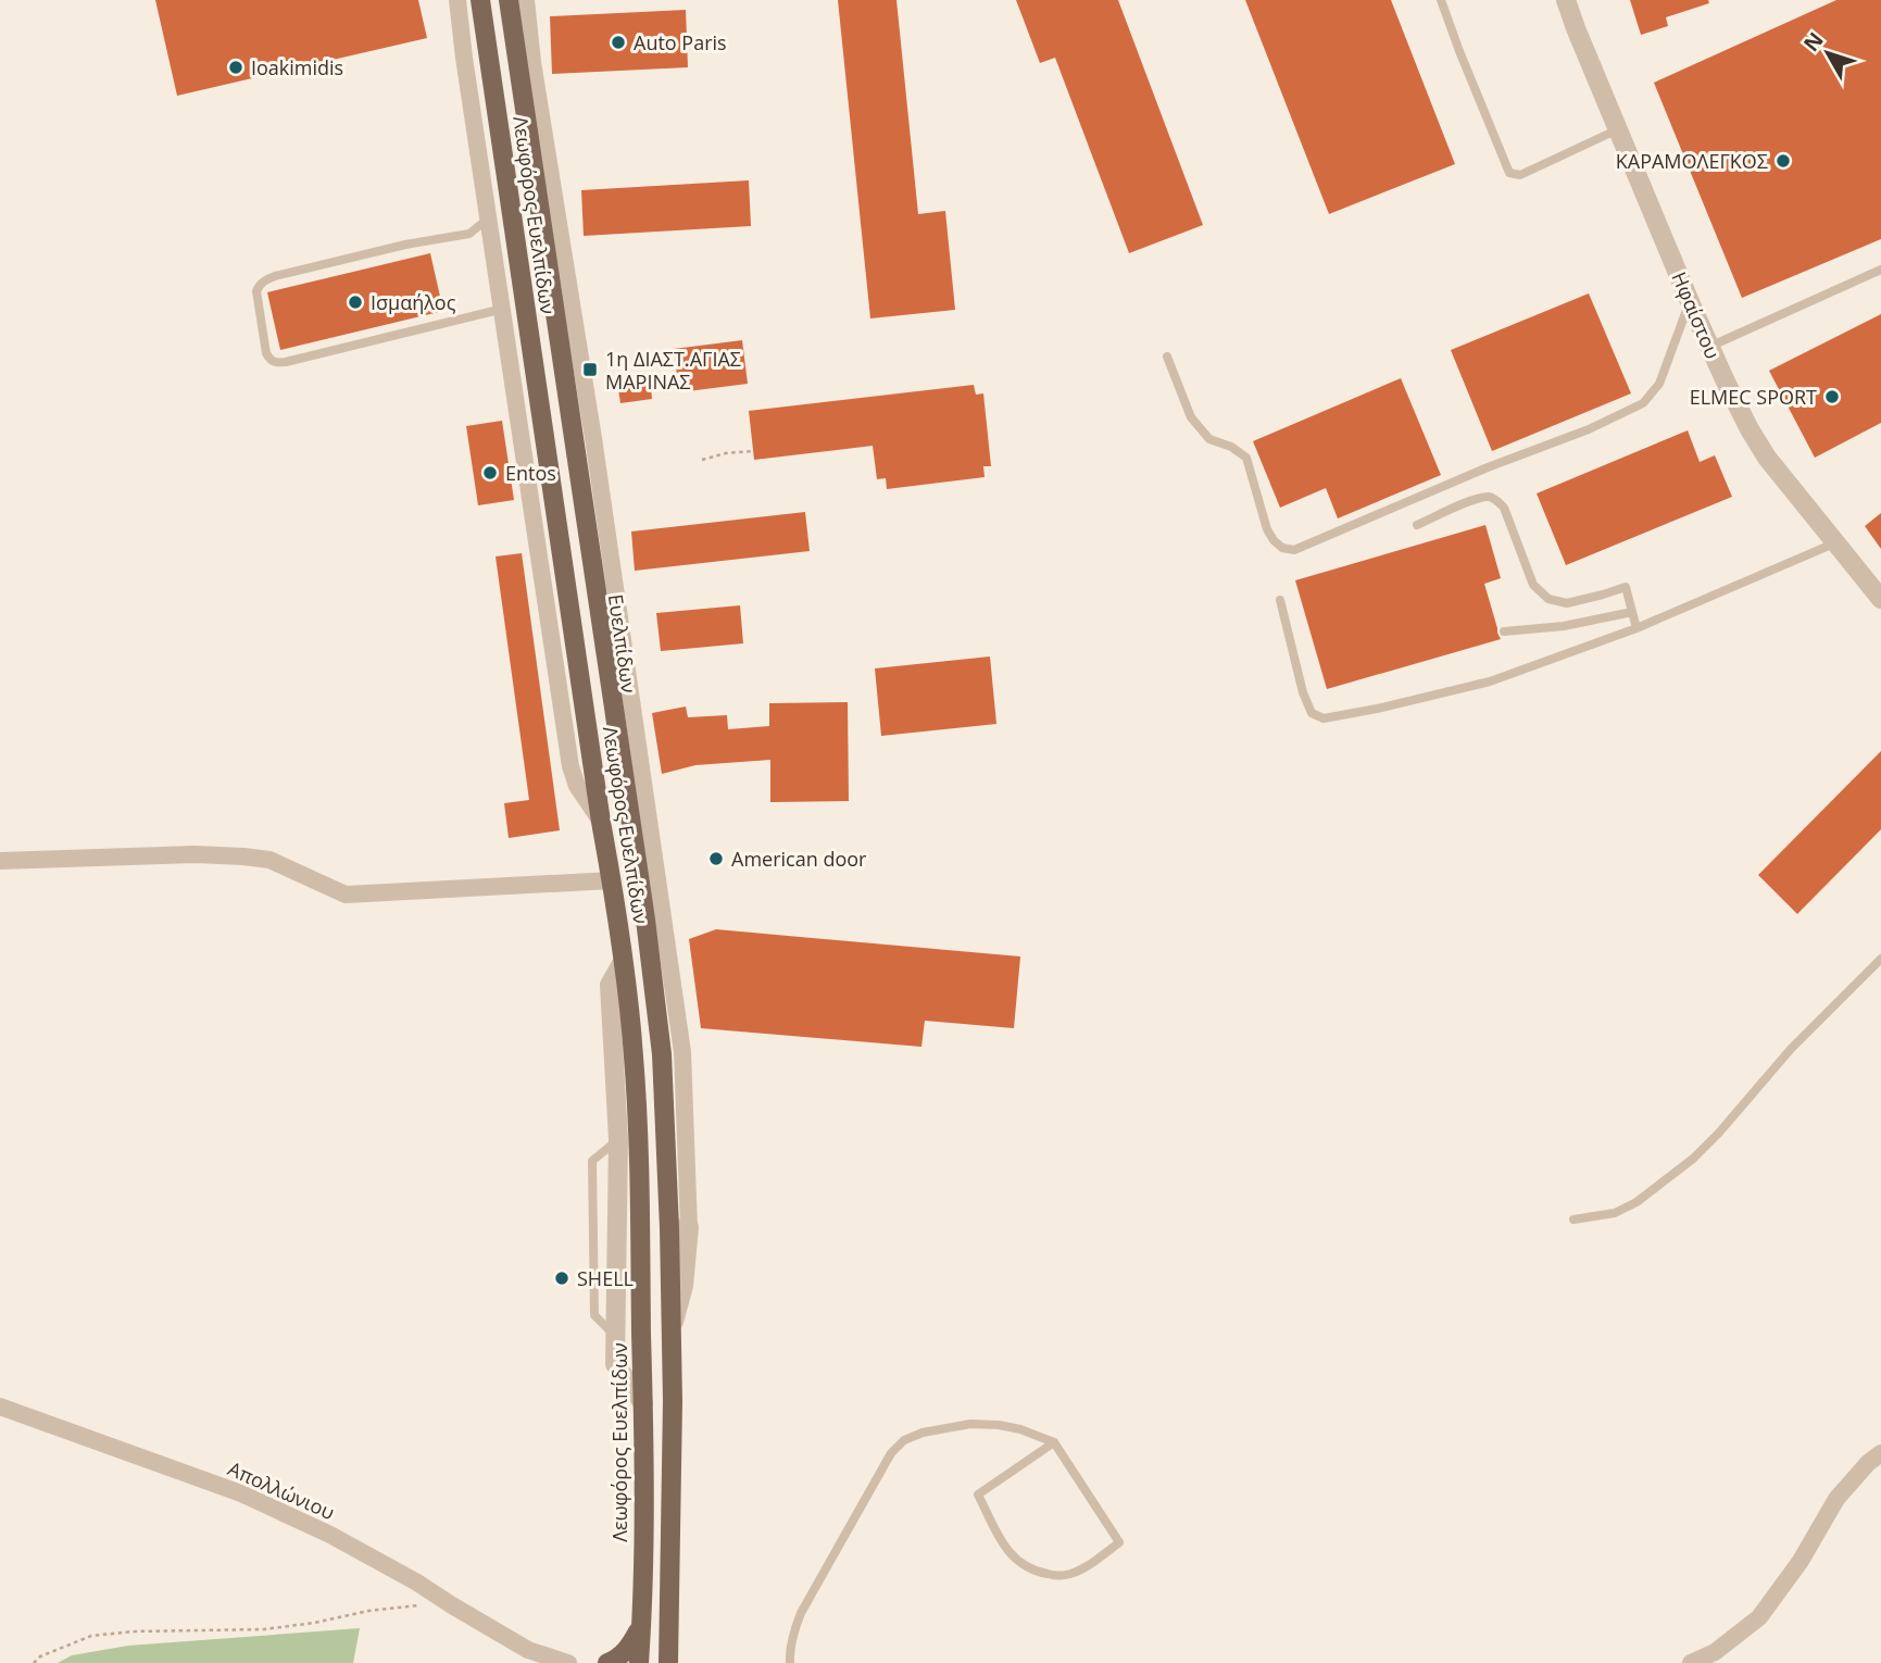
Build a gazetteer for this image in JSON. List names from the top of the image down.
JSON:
{
  "streets": {
    "main road": ["Λεωφόρος Ευελπίδων"],
    "street": ["Ηφαίστου", "Απολλώνιου"]
  },
  "places": {
    "other": [
      "Auto Paris",
      "Ioakimidis",
      "ΚΑΡΑΜΟΛΕΓΚΟΣ",
      "Ισμαήλος",
      "ELMEC SPORT",
      "Entos",
      "American door",
      "SHELL"
    ],
    "transit": ["1η ΔΙΑΣΤ.ΑΓΙΑΣ ΜΑΡΙΝΑΣ"]
  },
  "north": "top left"
}
